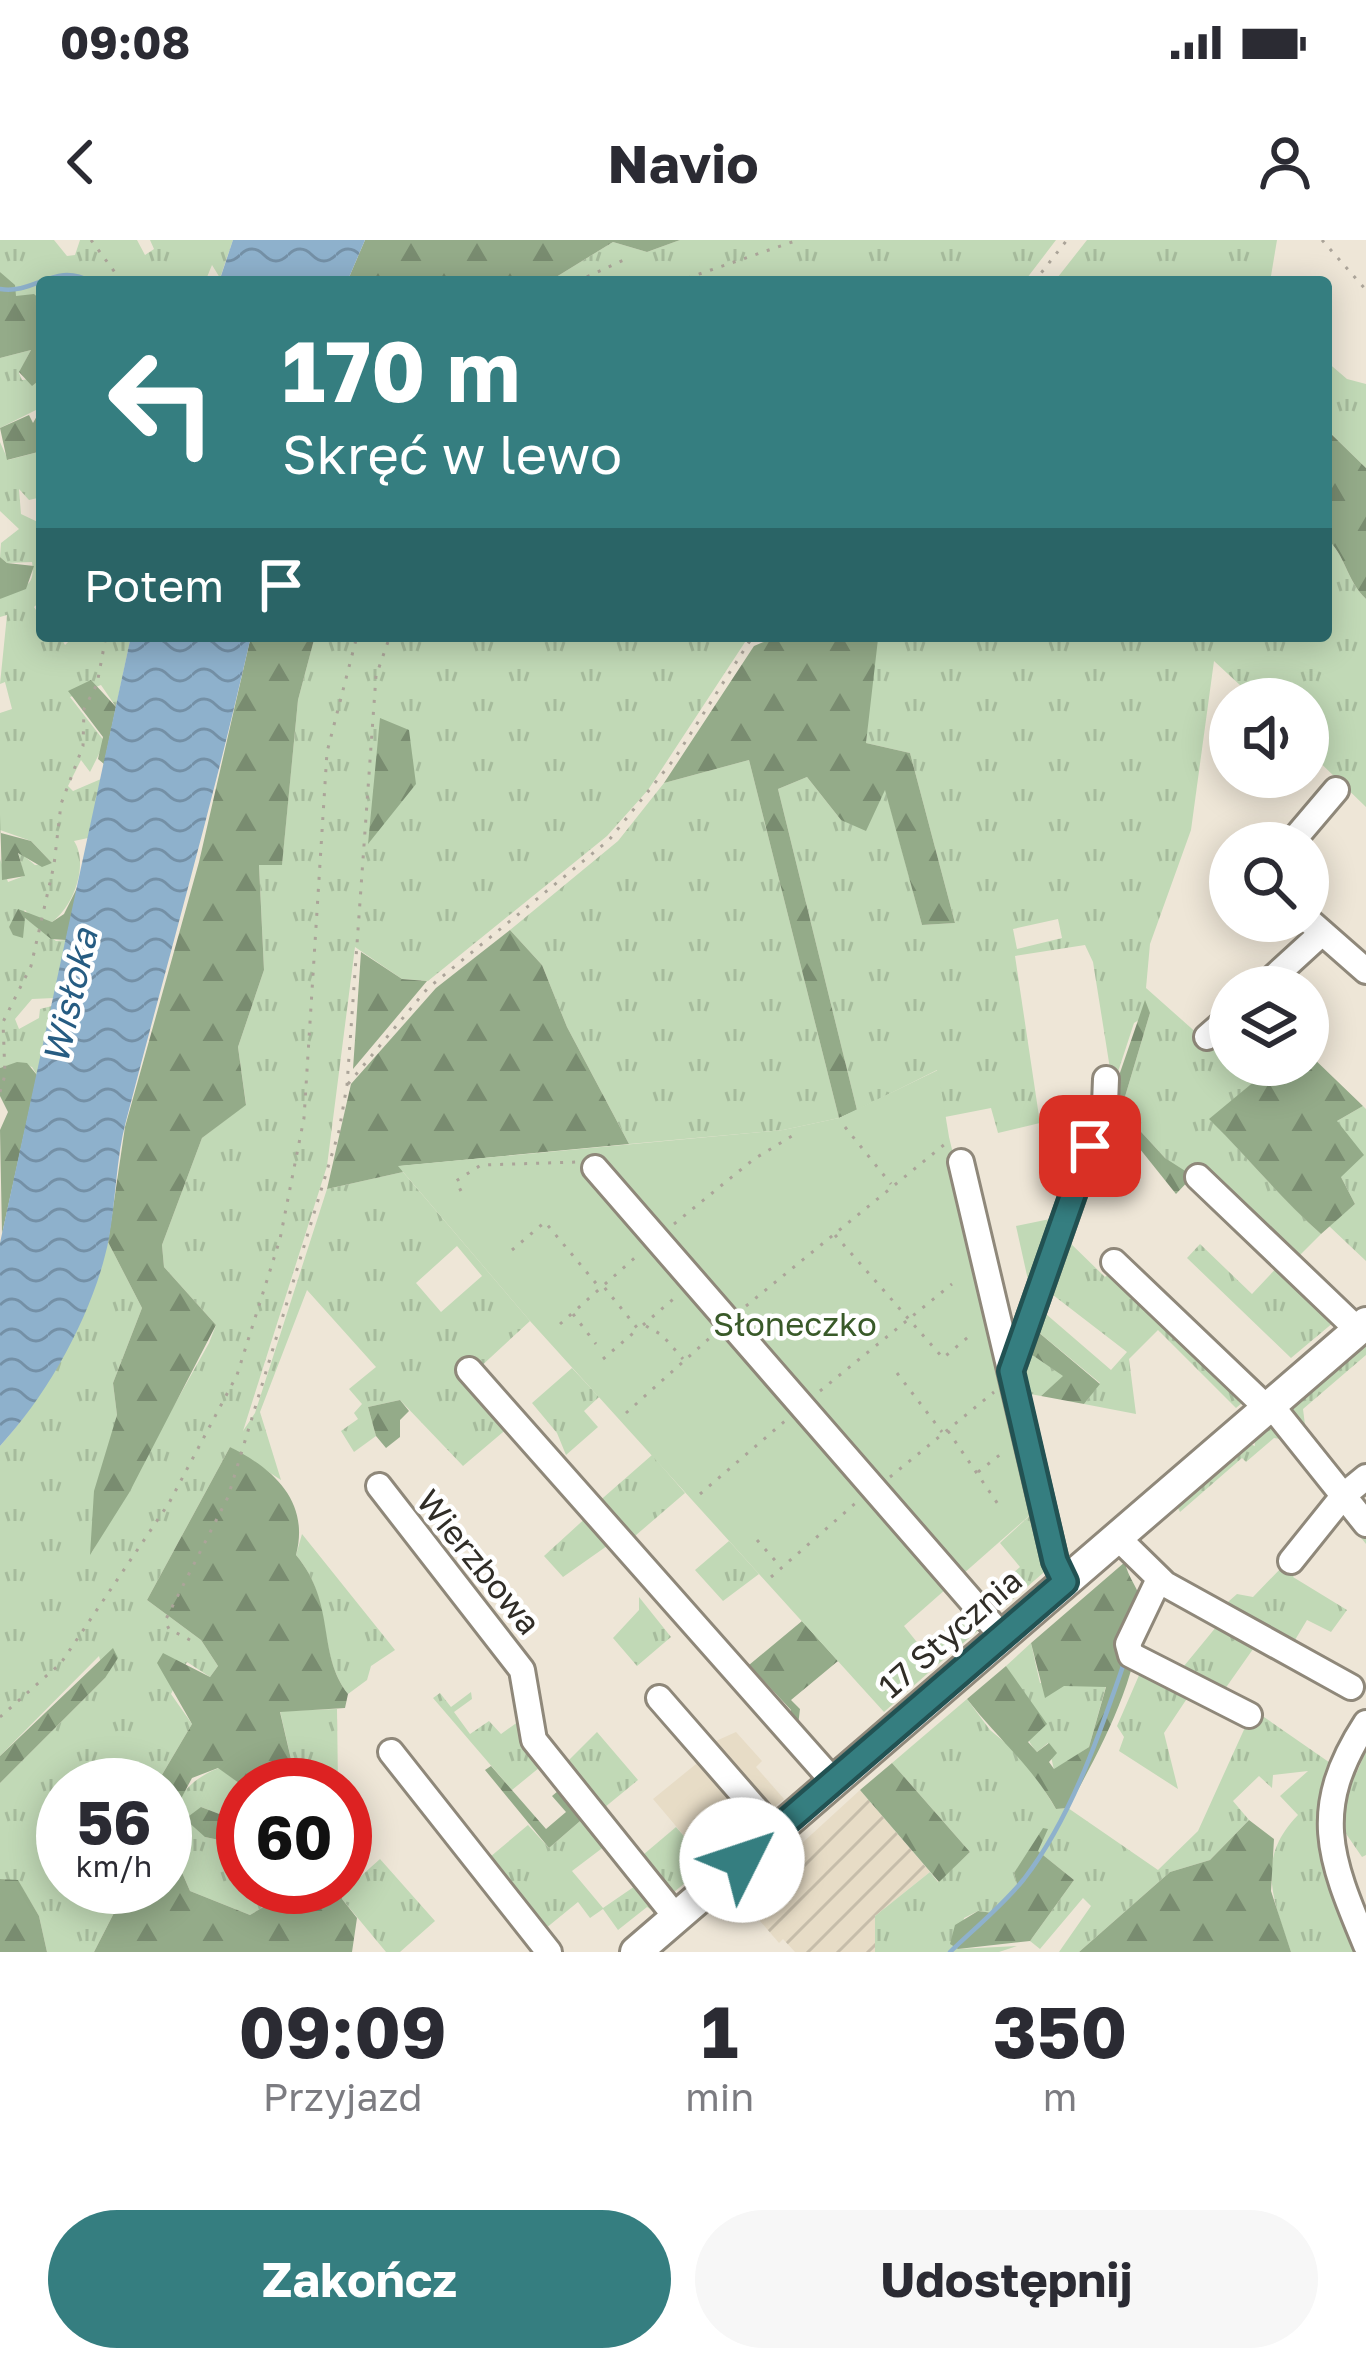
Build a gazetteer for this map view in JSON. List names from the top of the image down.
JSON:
{
  "streets": {
    "main road": ["17 Stycznia"],
    "lane": ["Wierzbowa"]
  },
  "crossings": [
    ["Wierzbowa", "17 Stycznia"]
  ],
  "water": ["Wisłoka"],
  "parks": ["Słoneczko"],
  "page": {
    "status": "09:08",
    "header": "Navio",
    "turn": ["170 m", "Skręć w lewo"],
    "then": "Potem",
    "speed": "56 km/h",
    "limit": "60",
    "eta": [
      "09:09",
      "Przyjazd",
      "1",
      "min",
      "350",
      "m"
    ],
    "buttons": ["Zakończ", "Udostępnij"]
  }
}
